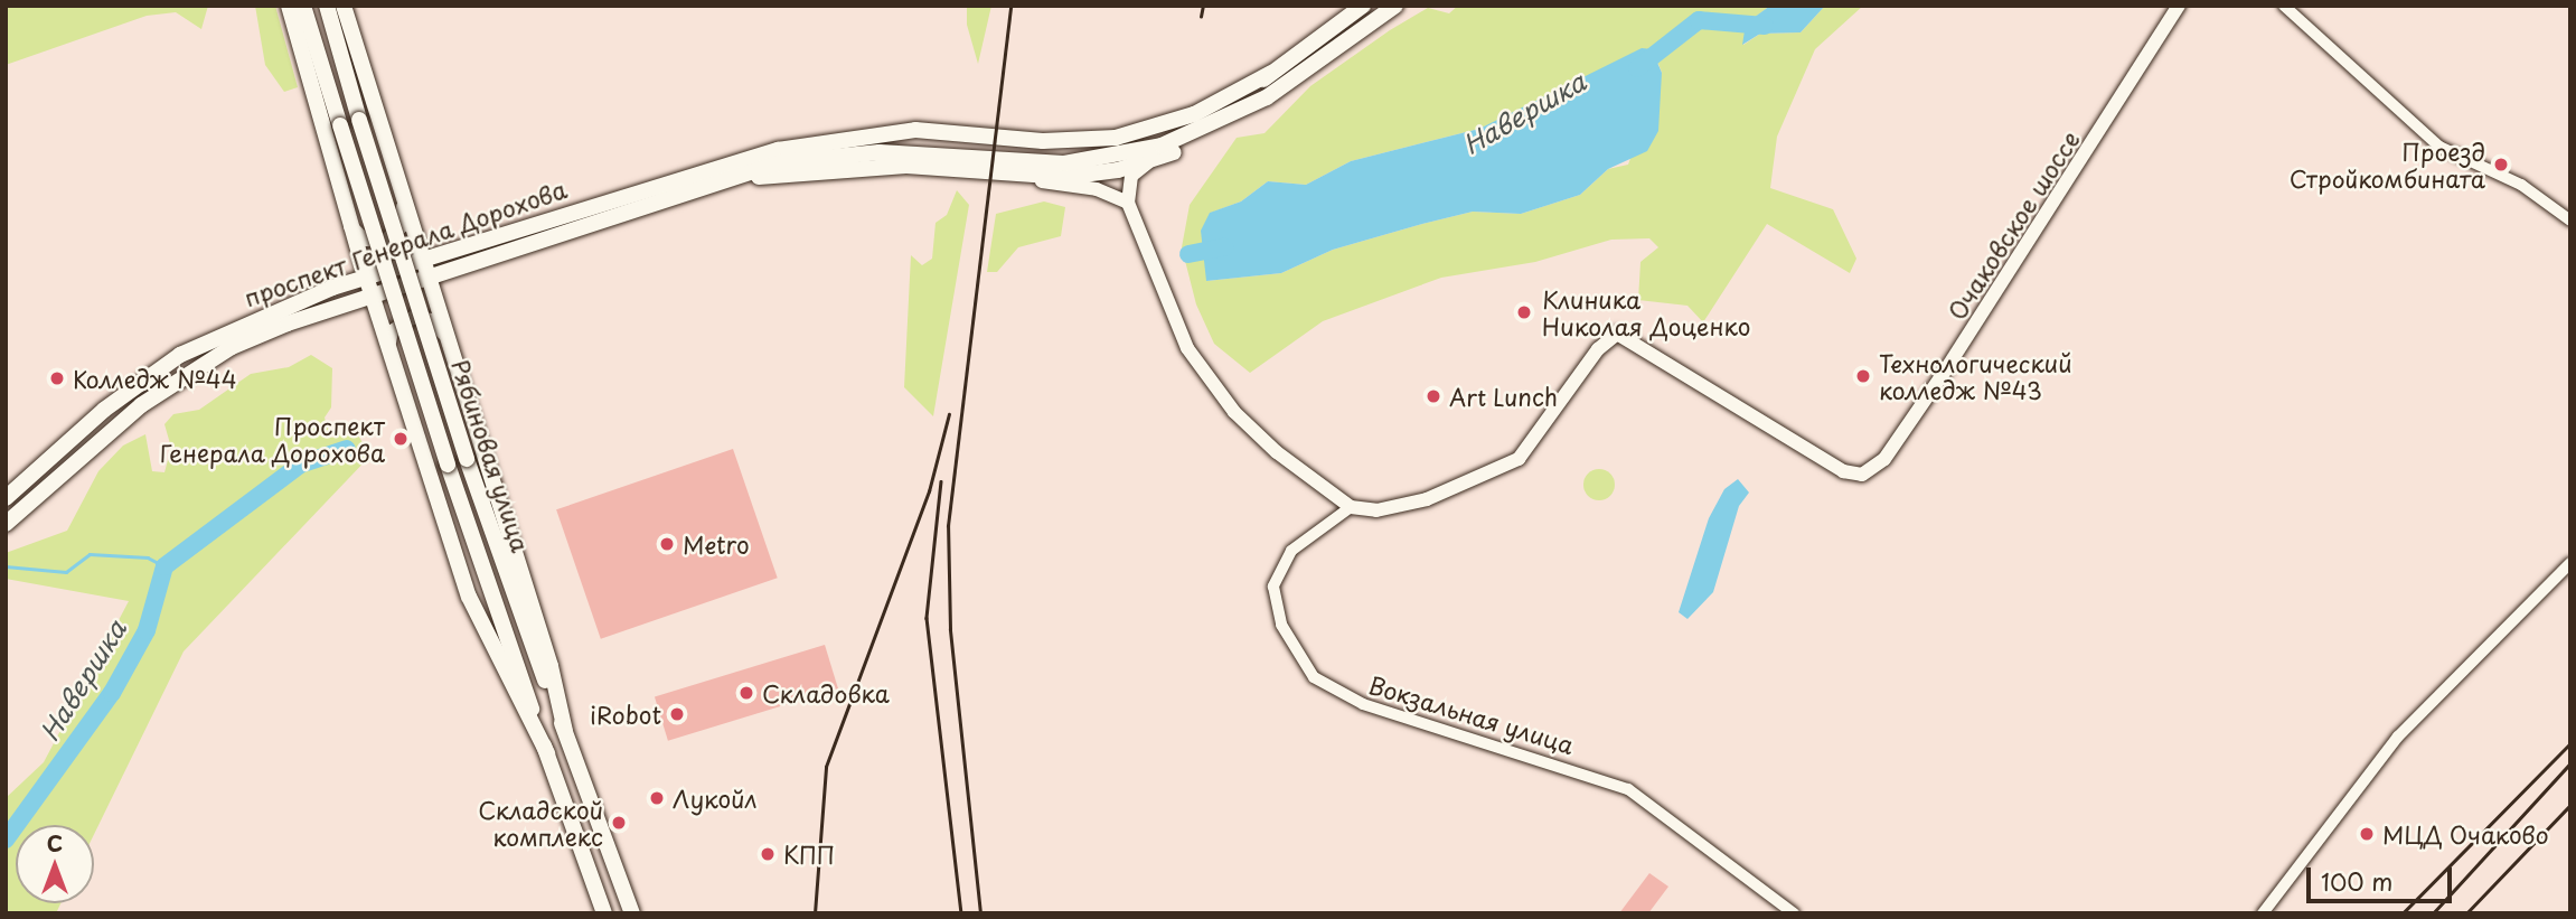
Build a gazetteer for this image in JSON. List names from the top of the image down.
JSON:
{
  "streets": {
    "main road": ["проспект Генерала Дорохова", "Рябиновая улица"],
    "street": ["Очаковское шоссе", "Вокзальная улица"]
  },
  "crossings": [
    ["Очаковское шоссе", "Вокзальная улица"]
  ],
  "water": ["Навершка"],
  "places": [
    "Проезд Стройкомбината",
    "Клиника Николая Доценко",
    "Технологический колледж №43",
    "Колледж №44",
    "Art Lunch",
    "Проспект Генерала Дорохова",
    "Metro",
    "Складовка",
    "iRobot",
    "Лукойл",
    "Складской комплекс",
    "МЦД Очаково",
    "КПП"
  ],
  "scale_bar": "100 m",
  "north": "top"
}
